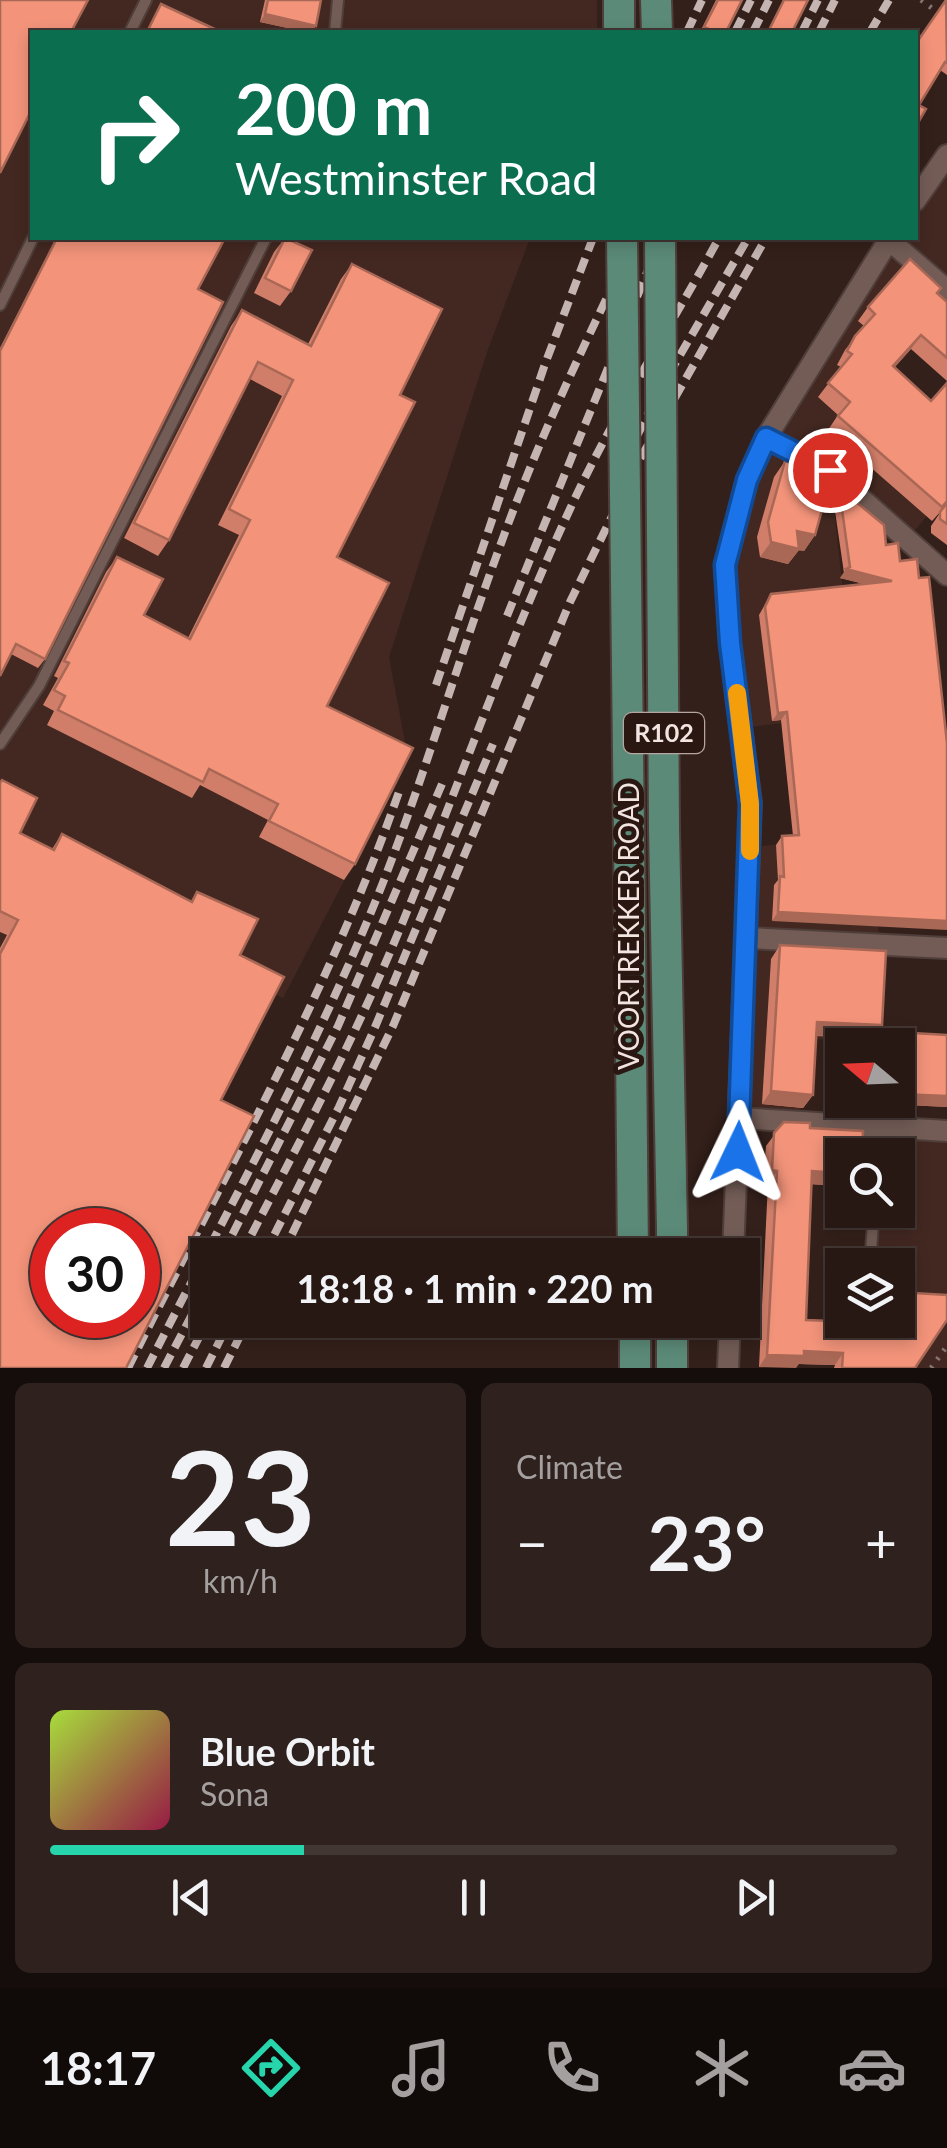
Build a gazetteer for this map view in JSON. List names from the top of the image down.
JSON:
{
  "streets": {
    "main road": ["R102", "VOORTREKKER ROAD"]
  },
  "north": "left",
  "page": {
    "turn": ["200 m", "Westminster Road"],
    "limit": "30",
    "trip": "18:18 · 1 min · 220 m",
    "tile": [
      ["23", "km/h"],
      "Climate"
    ],
    "heat": ["−", "23°", "+"],
    "song": ["Blue Orbit", "Sona"],
    "tabs": "18:17"
  }
}
